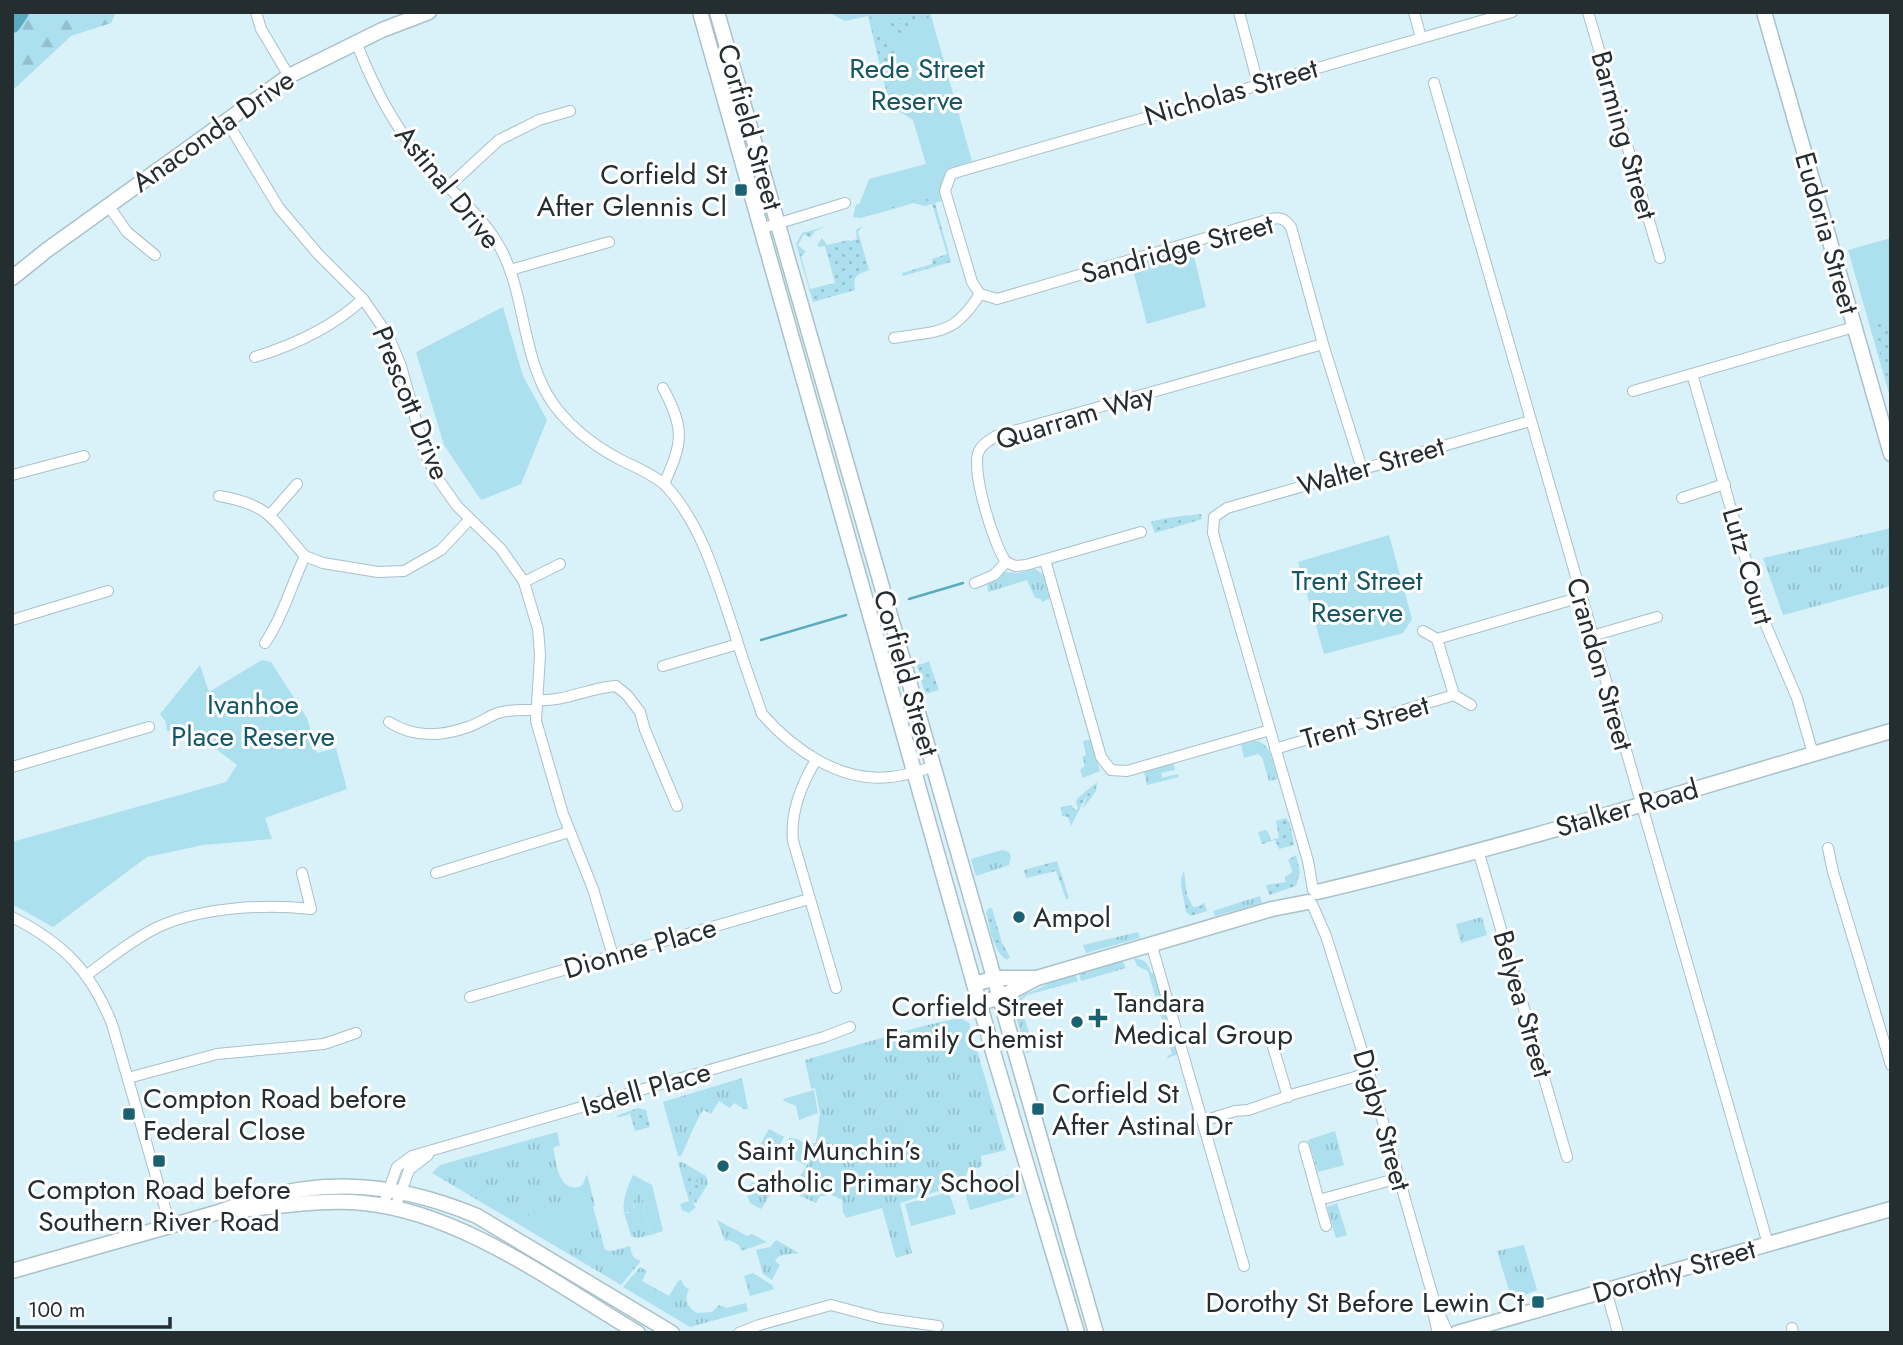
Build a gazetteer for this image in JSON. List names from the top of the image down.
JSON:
{
  "streets": {
    "main road": [
      "Corfield Street",
      "Anaconda Drive",
      "Eudoria Street",
      "Stalker Road",
      "Dorothy Street"
    ],
    "street": [
      "Nicholas Street",
      "Barming Street",
      "Astinal Drive",
      "Sandridge Street",
      "Prescott Drive",
      "Quarram Way",
      "Walter Street",
      "Lutz Court",
      "Crandon Street",
      "Trent Street",
      "Dionne Place",
      "Belyea Street",
      "Isdell Place",
      "Digby Street"
    ]
  },
  "crossings": [
    ["Nicholas Street", "Sandridge Street"],
    ["Corfield Street", "Astinal Drive"],
    ["Corfield Street", "Stalker Road"],
    ["Anaconda Drive", "Astinal Drive"],
    ["Anaconda Drive", "Prescott Drive"],
    ["Sandridge Street", "Quarram Way"],
    ["Sandridge Street", "Walter Street"],
    ["Prescott Drive", "Dionne Place"],
    ["Walter Street", "Crandon Street"],
    ["Walter Street", "Digby Street"],
    ["Lutz Court", "Stalker Road"],
    ["Crandon Street", "Stalker Road"],
    ["Crandon Street", "Dorothy Street"],
    ["Trent Street", "Digby Street"],
    ["Stalker Road", "Belyea Street"],
    ["Stalker Road", "Digby Street"]
  ],
  "parks": ["Rede Street Reserve", "Trent Street Reserve", "Ivanhoe Place Reserve"],
  "places": {
    "transit": [
      "Corfield St After Glennis Cl",
      "Corfield St After Astinal Dr",
      "Compton Road before Federal Close",
      "Compton Road before Southern River Road",
      "Dorothy St Before Lewin Ct"
    ],
    "other": ["Ampol", "Corfield Street Family Chemist", "Saint Munchin’s Catholic Primary School"],
    "health": ["Tandara Medical Group"]
  },
  "scale_bar": "100 m"
}
